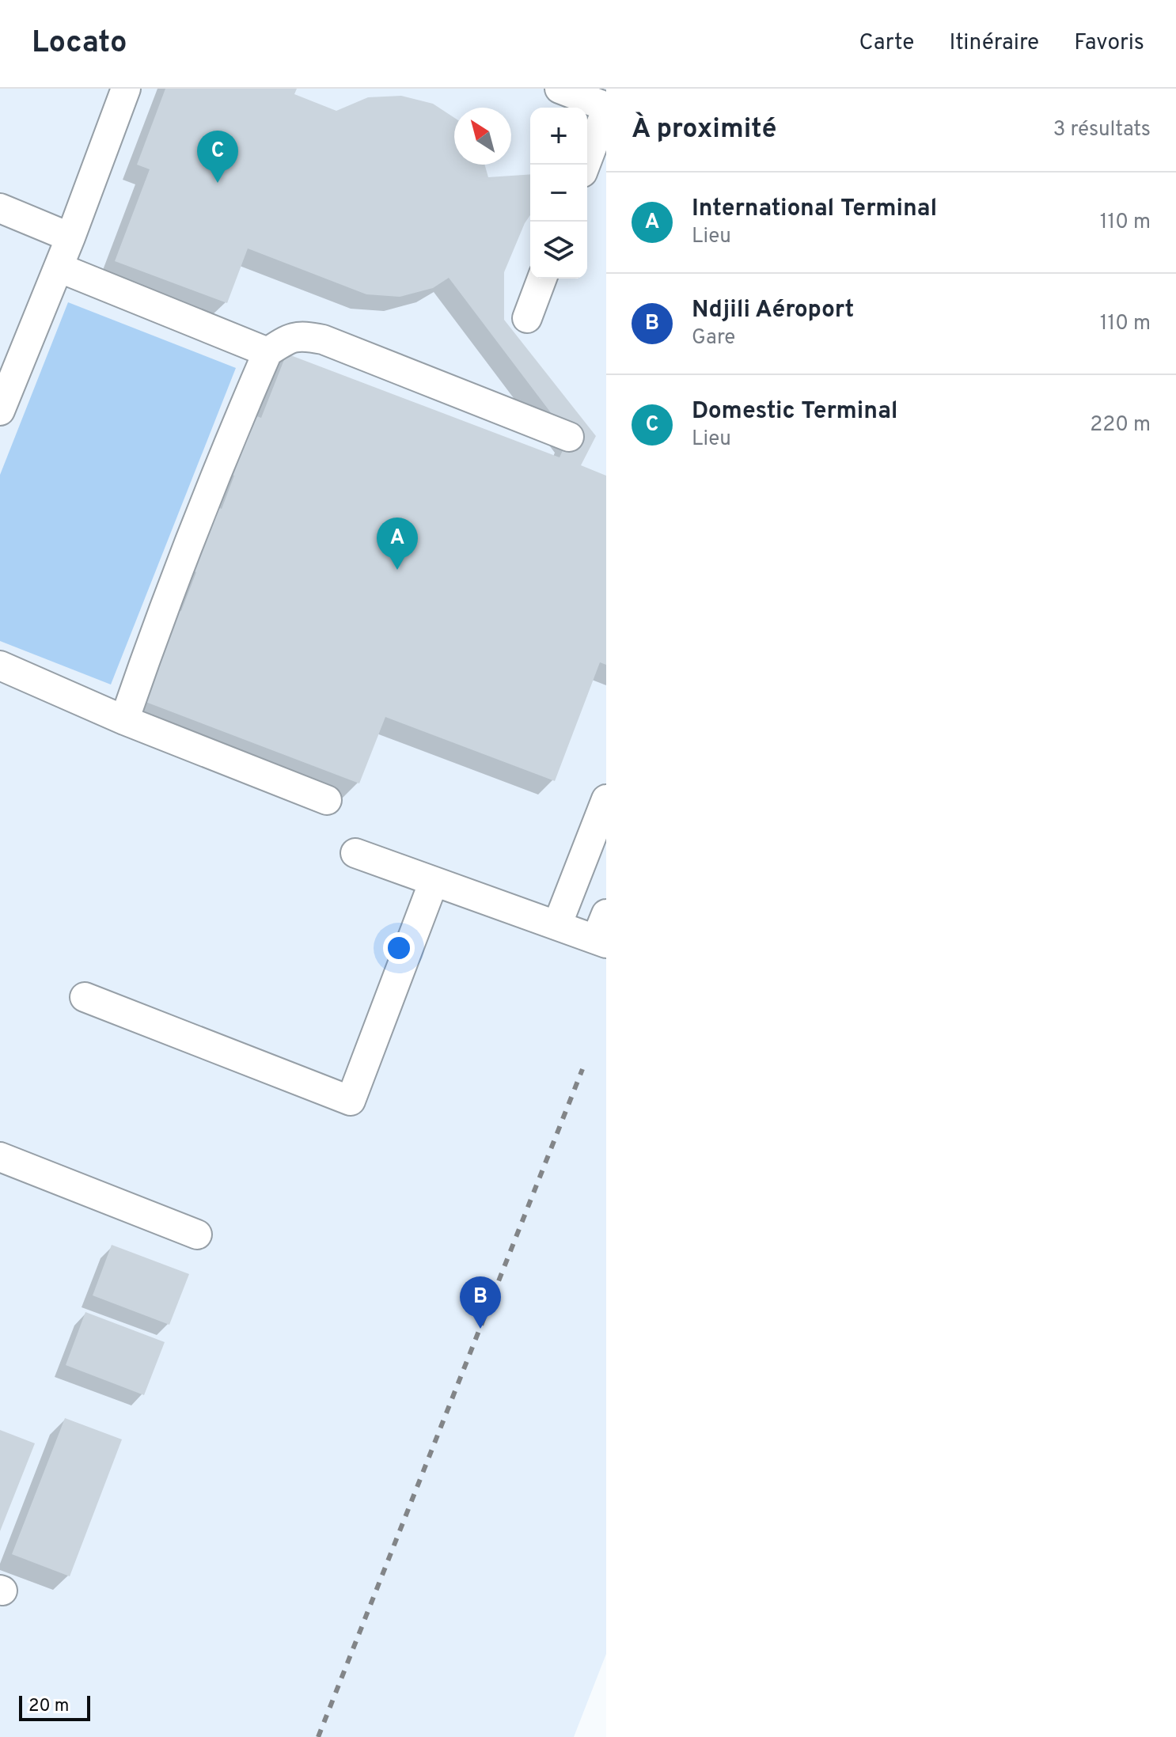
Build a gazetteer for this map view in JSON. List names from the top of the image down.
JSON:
{
  "scale_bar": "20 m",
  "north": "top left",
  "page": {
    "header": "Locato",
    "nav": ["Carte", "Itinéraire", "Favoris"],
    "heading": ["À proximité", "3 résultats"],
    "map_buttons": ["+", "−"],
    "pins": ["C", "A", "B"],
    "list": [
      {
        "mark": "A",
        "name": "International Terminal",
        "note": "Lieu",
        "value": "110 m"
      },
      {
        "mark": "B",
        "name": "Ndjili Aéroport",
        "note": "Gare",
        "value": "110 m"
      },
      {
        "mark": "C",
        "name": "Domestic Terminal",
        "note": "Lieu",
        "value": "220 m"
      }
    ],
    "scale": "20 m"
  }
}
